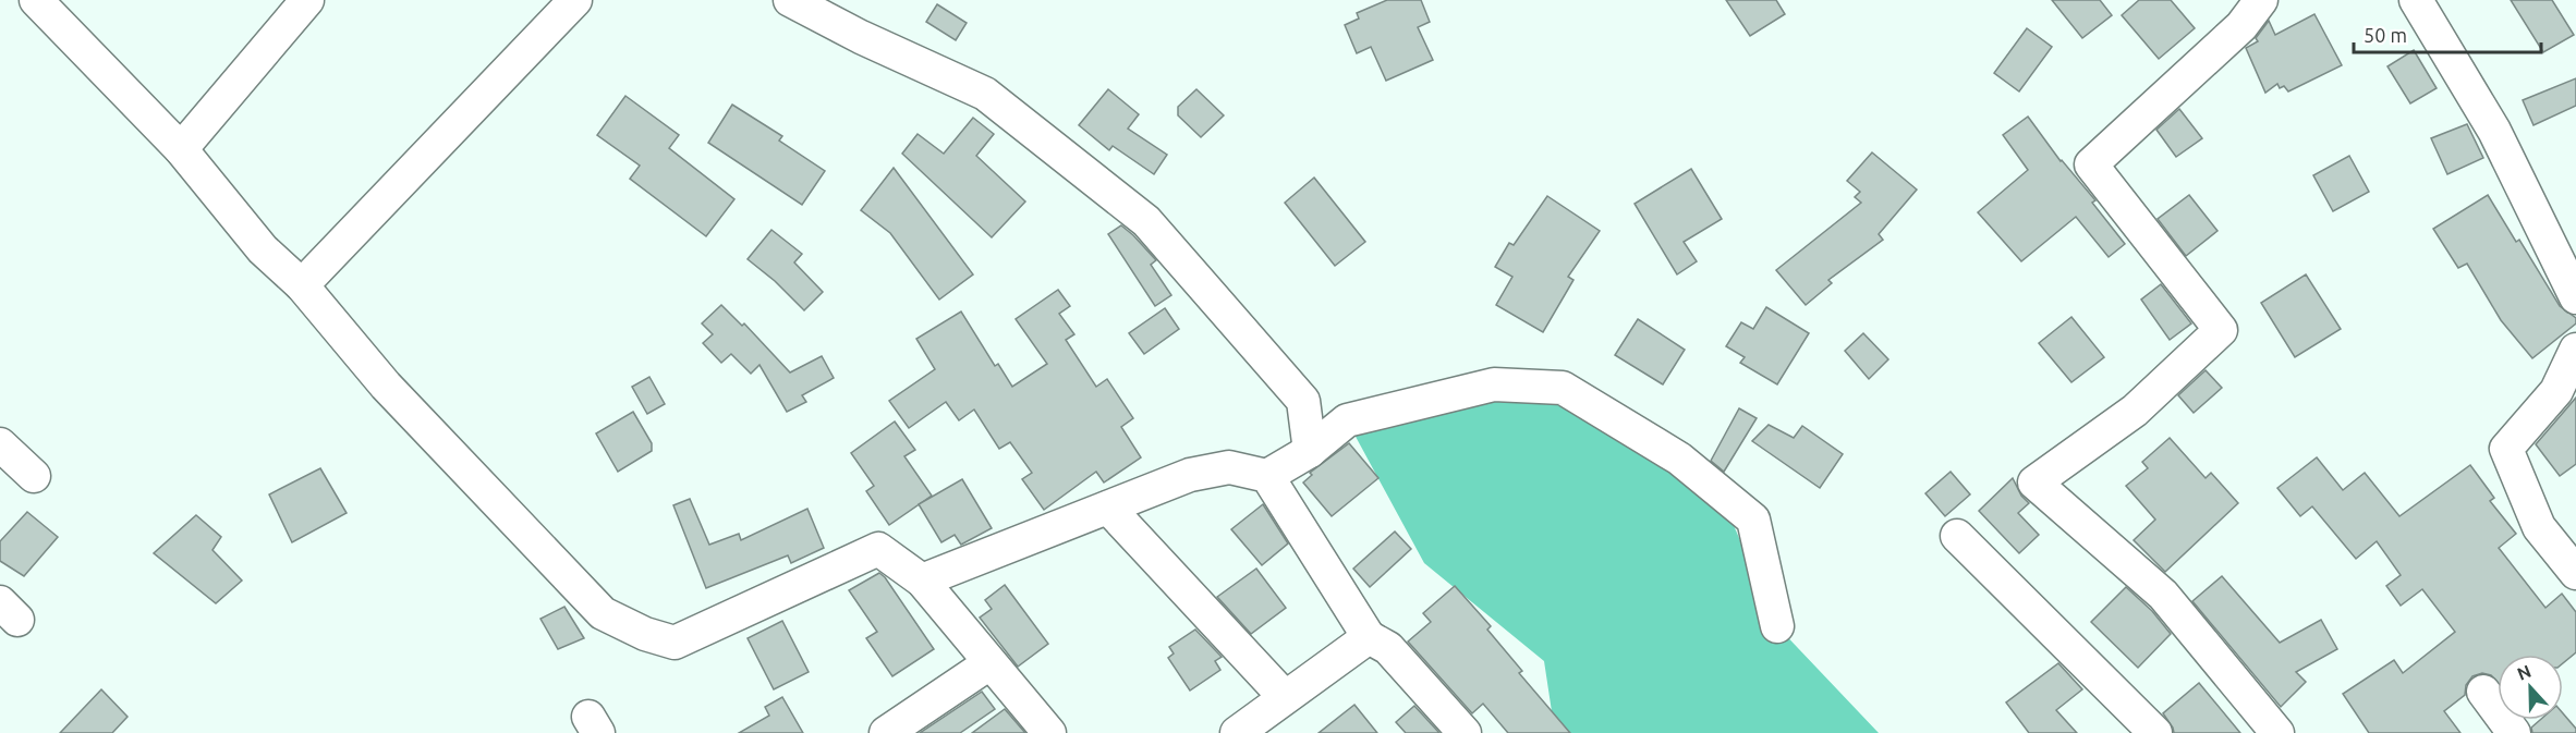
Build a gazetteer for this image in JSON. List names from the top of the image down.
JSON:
{
  "scale_bar": "50 m",
  "north": "top"
}
